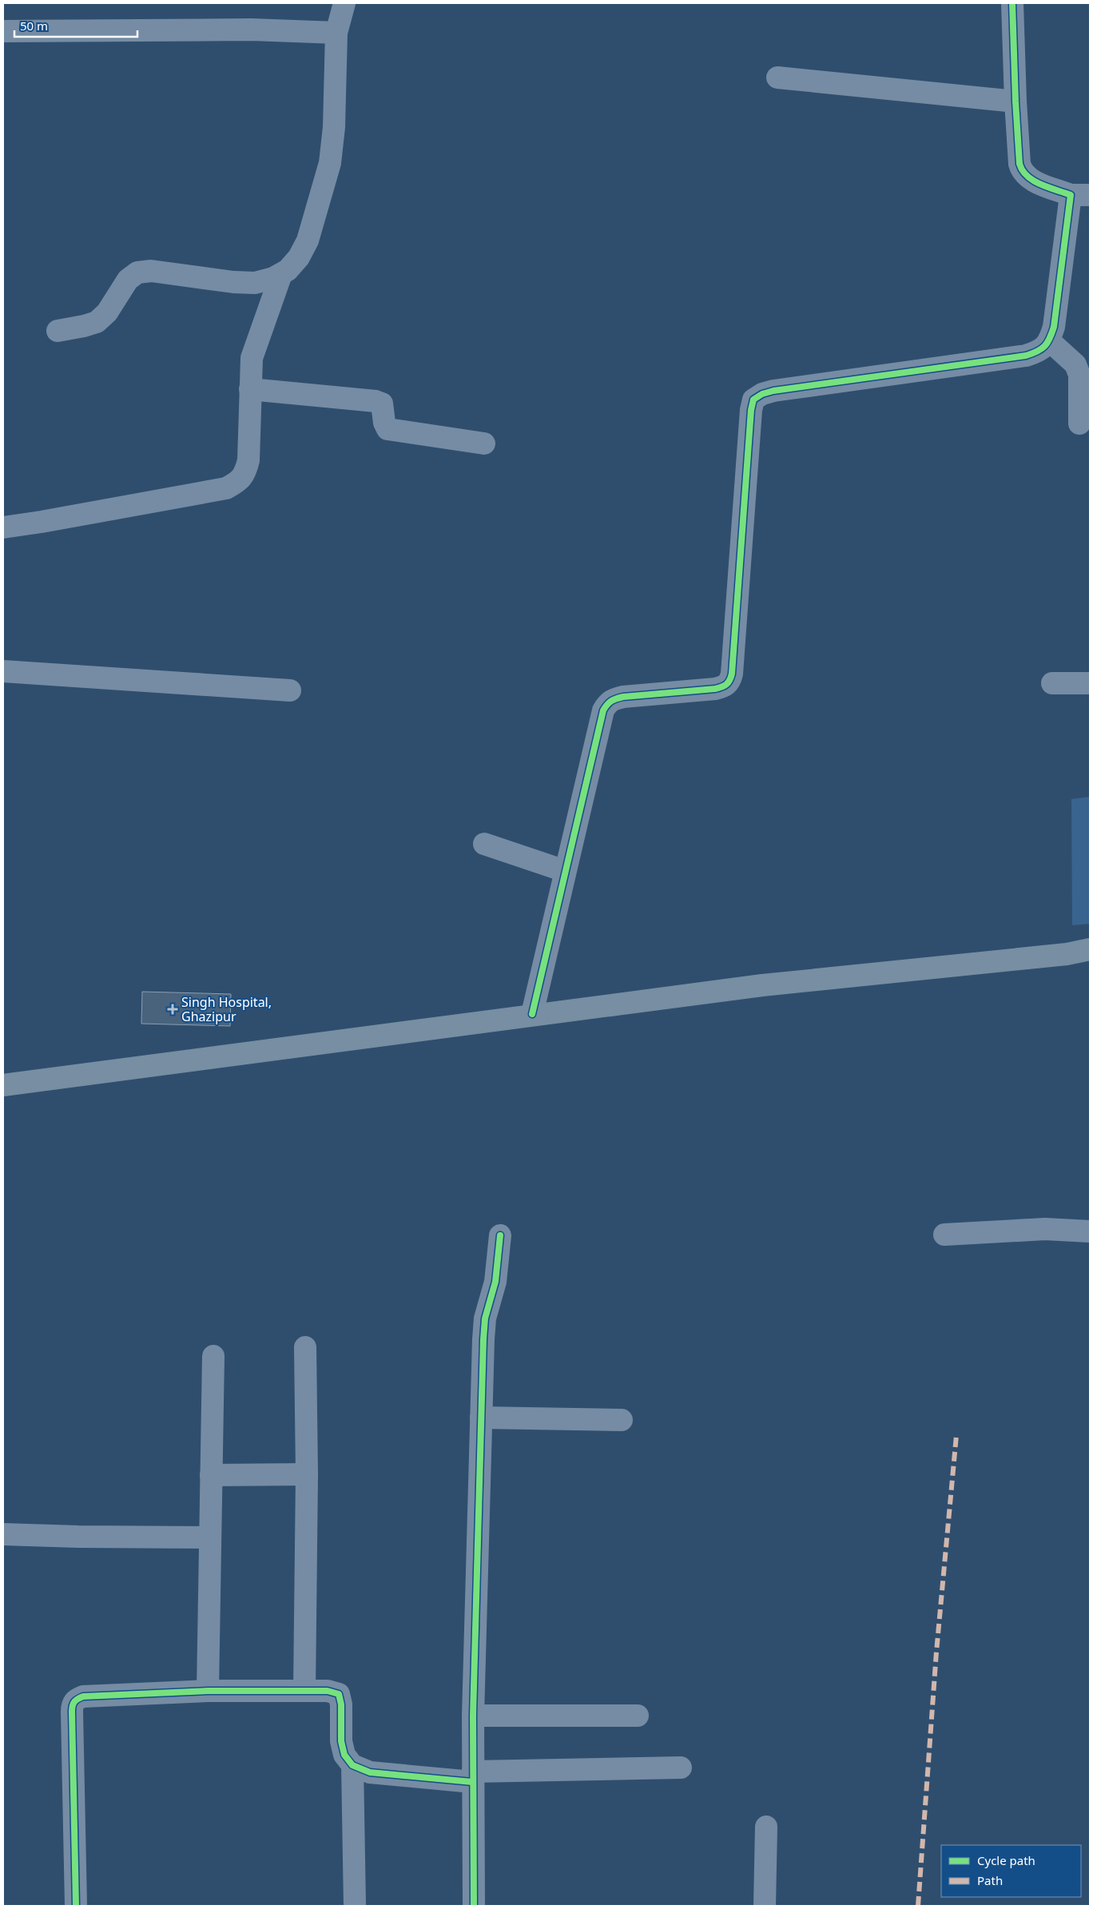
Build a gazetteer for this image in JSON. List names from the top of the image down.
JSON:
{
  "places": {
    "health": ["Singh Hospital, Ghazipur"]
  },
  "legend": ["Cycle path", "Path"],
  "scale_bar": "50 m"
}
